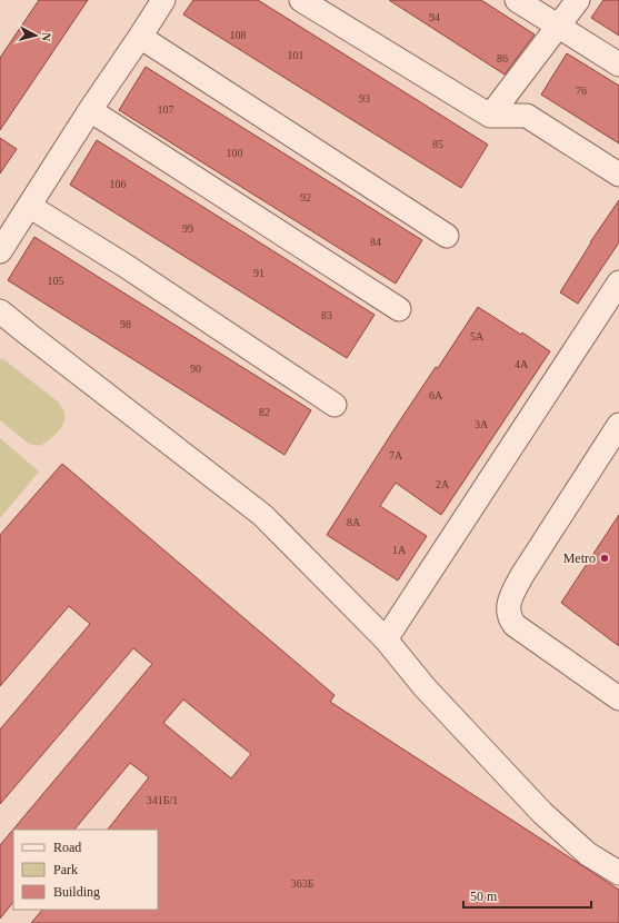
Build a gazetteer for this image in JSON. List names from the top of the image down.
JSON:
{
  "places": ["Metro"],
  "house_numbers": [
    "94",
    "108",
    "101",
    "86",
    "76",
    "93",
    "107",
    "85",
    "100",
    "106",
    "92",
    "99",
    "84",
    "91",
    "105",
    "83",
    "98",
    "5А",
    "4А",
    "90",
    "6А",
    "82",
    "3А",
    "7А",
    "2А",
    "8А",
    "1А",
    "341Б/1",
    "363Б"
  ],
  "legend": ["Road", "Park", "Building"],
  "scale_bar": "50 m",
  "north": "right"
}
